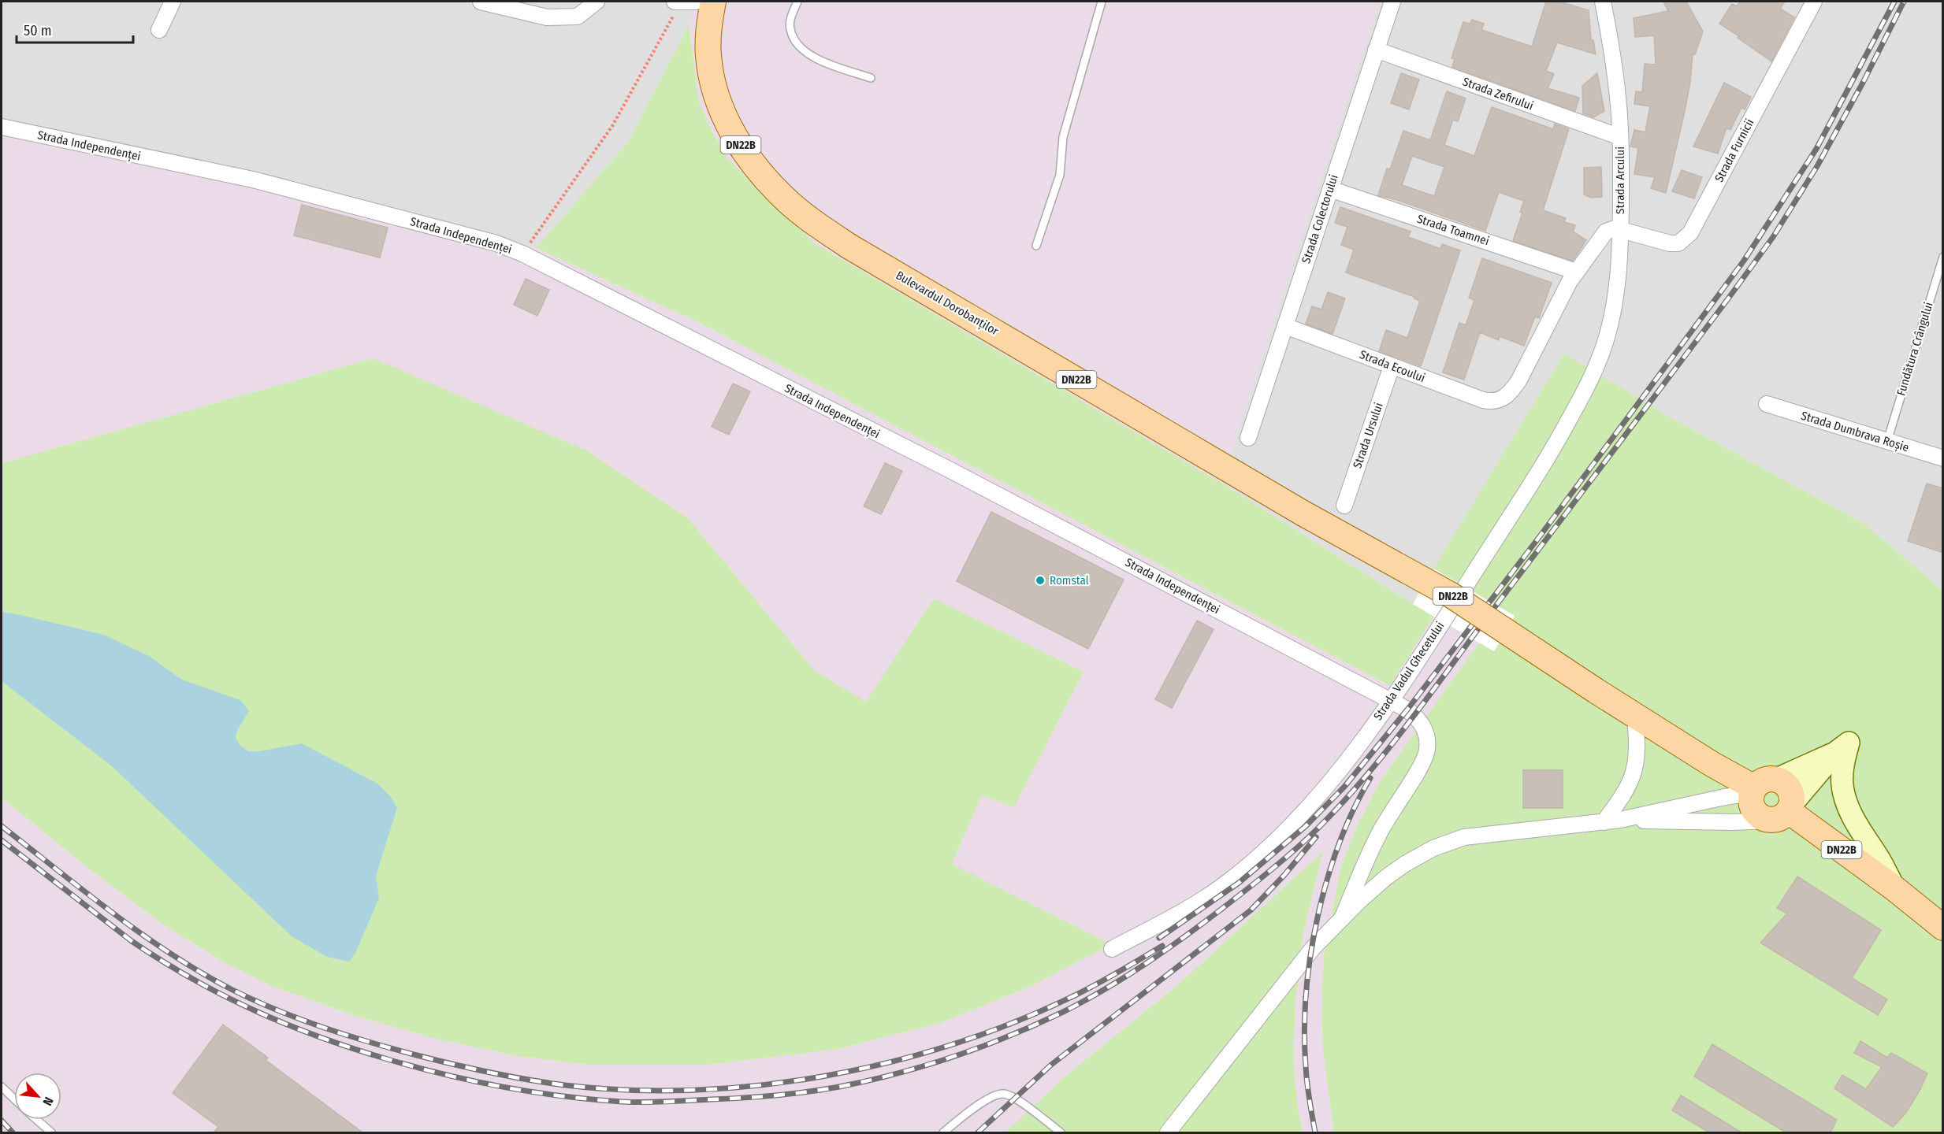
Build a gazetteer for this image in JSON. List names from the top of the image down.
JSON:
{
  "streets": {
    "main road": ["DN22B", "Bulevardul Dorobanților"],
    "street": [
      "Strada Zefirului",
      "Strada Independenței",
      "Strada Furnicii",
      "Strada Arcului",
      "Strada Colectorului",
      "Strada Toamnei",
      "Strada Ecoului",
      "Strada Dumbrava Roșie",
      "Strada Ursului",
      "Strada Vadul Ghecetului"
    ],
    "lane": ["Fundătura Crângului"]
  },
  "crossings": [
    ["Strada Zefirului", "Strada Arcului"],
    ["Strada Zefirului", "Strada Colectorului"],
    ["DN22B", "Bulevardul Dorobanților"],
    ["Strada Independenței", "Strada Vadul Ghecetului"],
    ["Strada Furnicii", "Strada Arcului"],
    ["Strada Furnicii", "Strada Vadul Ghecetului"],
    ["Strada Arcului", "Strada Toamnei"],
    ["Strada Arcului", "Strada Ecoului"],
    ["Strada Arcului", "Strada Vadul Ghecetului"],
    ["Strada Colectorului", "Strada Toamnei"],
    ["Strada Colectorului", "Strada Ecoului"],
    ["Fundătura Crângului", "Strada Dumbrava Roșie"],
    ["Strada Ecoului", "Strada Ursului"]
  ],
  "places": ["Romstal"],
  "scale_bar": "50 m",
  "north": "bottom right"
}
